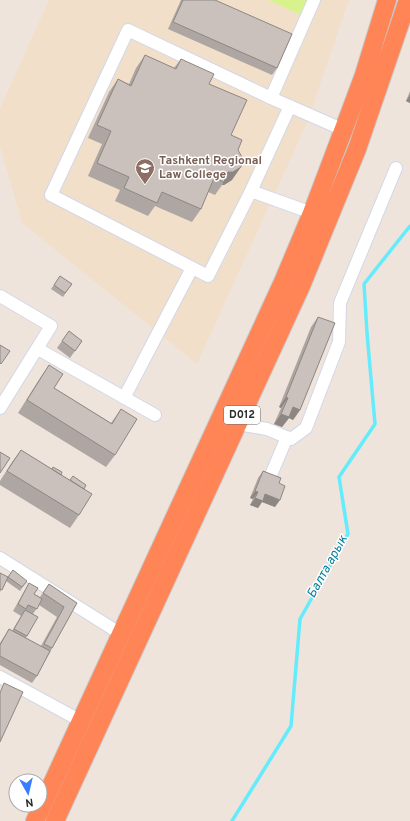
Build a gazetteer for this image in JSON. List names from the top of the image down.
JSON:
{
  "streets": {
    "highway": ["D012"]
  },
  "water": ["Балта арык"],
  "places": {
    "school or university": ["Tashkent Regional Law College"]
  },
  "north": "bottom"
}
